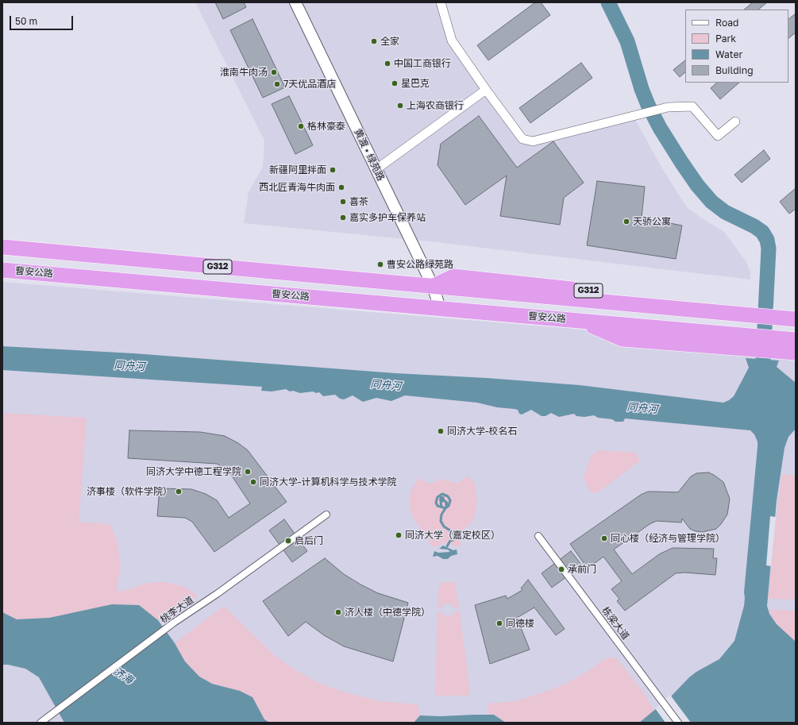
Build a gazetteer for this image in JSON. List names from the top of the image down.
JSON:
{
  "streets": {
    "highway": ["G312", "曹安公路"],
    "street": ["黄渡 • 绿苑路", "桃李大道", "栋梁大道"]
  },
  "crossings": [
    ["黄渡 • 绿苑路", "G312"],
    ["黄渡 • 绿苑路", "曹安公路"]
  ],
  "water": ["同舟河", "济海"],
  "places": [
    "全家",
    "中国工商银行",
    "淮南牛肉汤",
    "星巴克",
    "7天优品酒店",
    "上海农商银行",
    "格林豪泰",
    "新疆阿里拌面",
    "西北匠青海牛肉面",
    "喜茶",
    "嘉实多护车保养站",
    "天骄公寓",
    "曹安公路绿苑路",
    "同济大学-校名石",
    "同济大学中德工程学院",
    "同济大学-计算机科学与技术学院",
    "济事楼（软件学院）",
    "同济大学（嘉定校区）",
    "同心楼（经济与管理学院）",
    "启后门",
    "承前门",
    "济人楼（中德学院）",
    "同德楼"
  ],
  "legend": [
    "Road",
    "Park",
    "Water",
    "Building"
  ],
  "scale_bar": "50 m"
}
